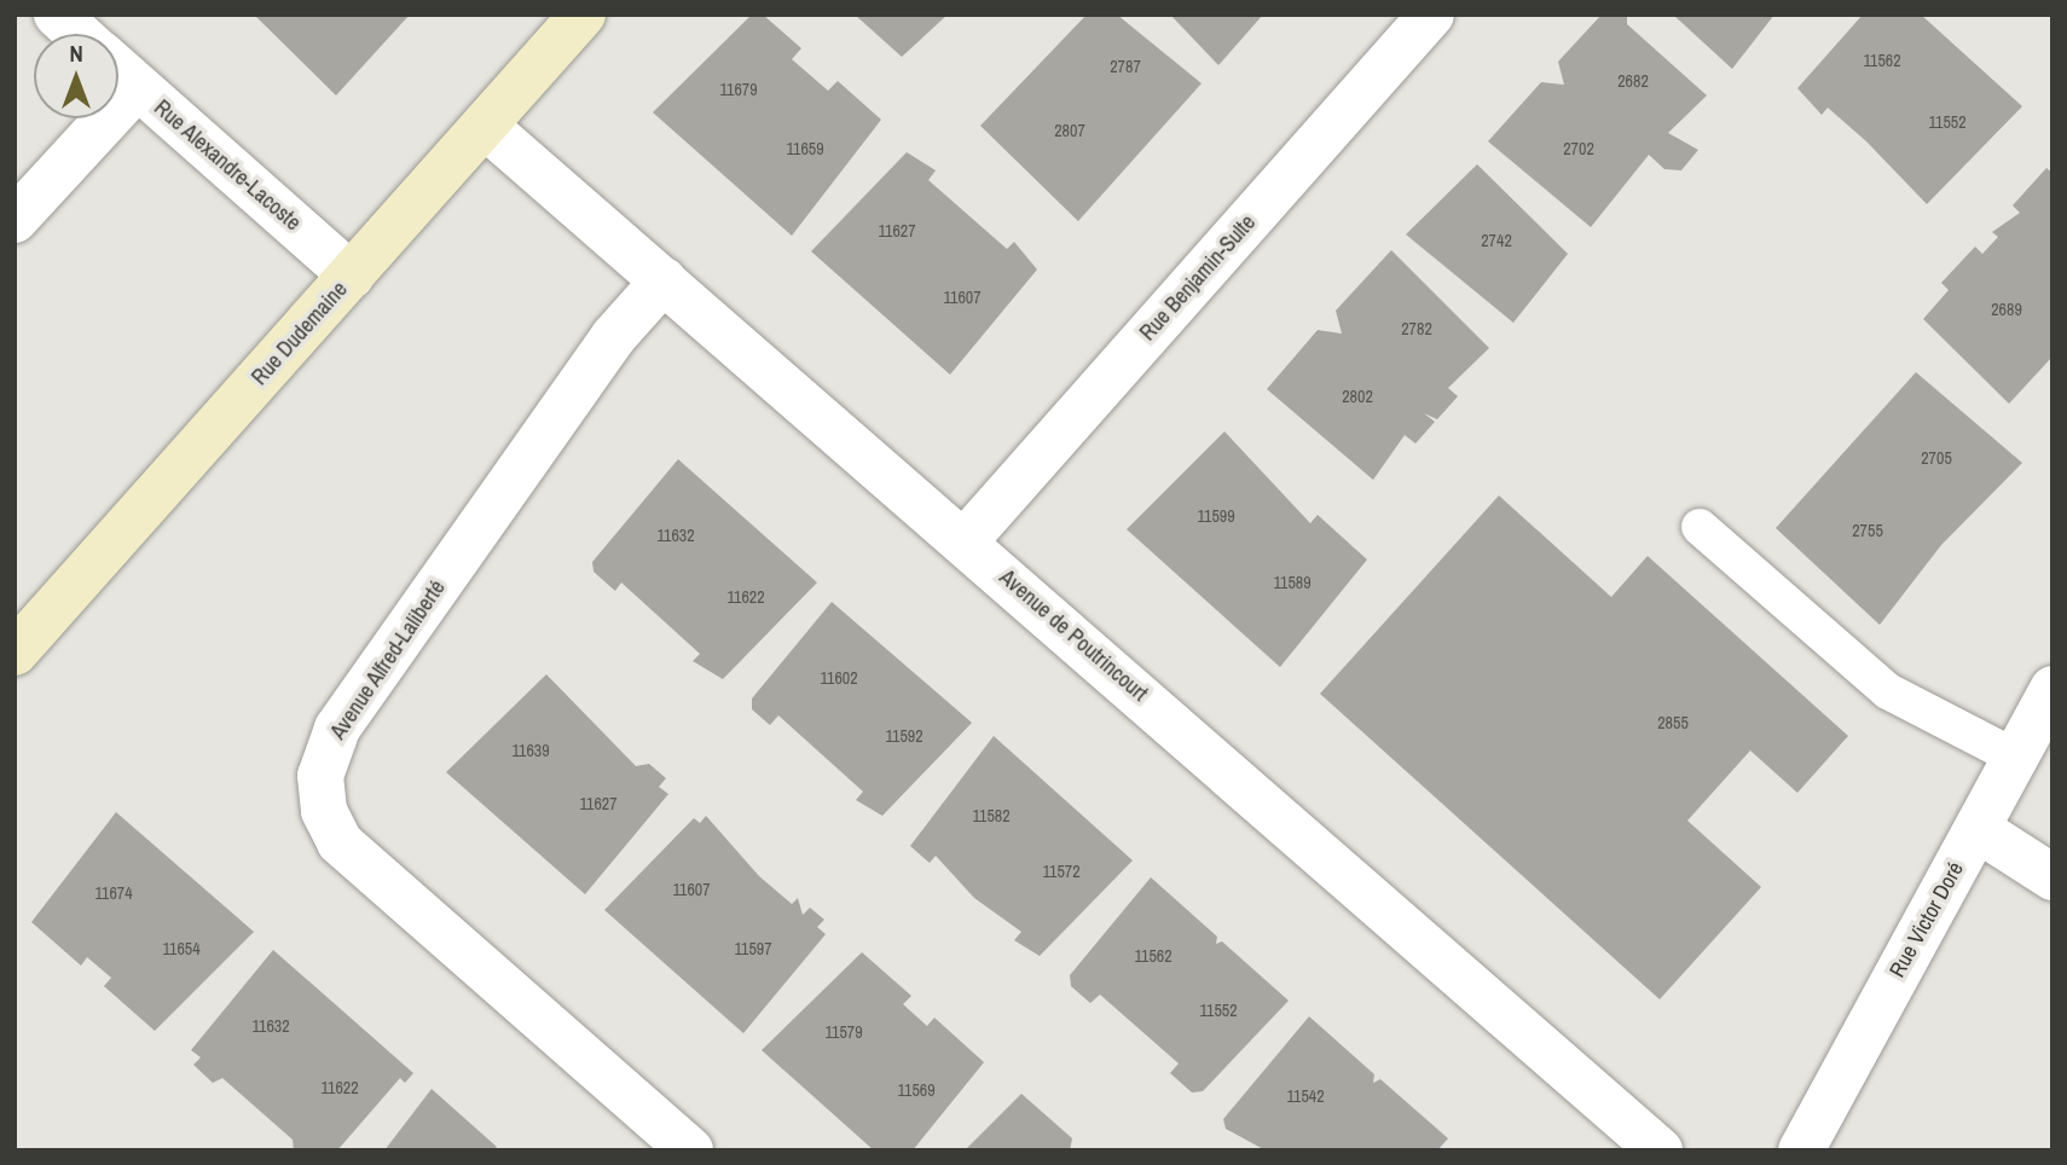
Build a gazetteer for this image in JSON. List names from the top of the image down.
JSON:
{
  "streets": {
    "street": [
      "Rue Alexandre-Lacoste",
      "Rue Benjamin-Sulte",
      "Rue Dudemaine",
      "Avenue de Poutrincourt",
      "Avenue Alfred-Laliberté",
      "Rue Victor Doré"
    ]
  },
  "crossings": [
    ["Rue Alexandre-Lacoste", "Rue Dudemaine"],
    ["Rue Benjamin-Sulte", "Avenue de Poutrincourt"],
    ["Rue Dudemaine", "Avenue de Poutrincourt"],
    ["Avenue de Poutrincourt", "Avenue Alfred-Laliberté"]
  ],
  "house_numbers": [
    "11562",
    "2787",
    "2682",
    "11679",
    "11552",
    "2807",
    "11659",
    "2702",
    "11627",
    "2742",
    "11607",
    "2689",
    "2782",
    "2802",
    "2705",
    "11599",
    "2755",
    "11632",
    "11589",
    "11622",
    "11602",
    "2855",
    "11592",
    "11639",
    "11627",
    "11582",
    "11572",
    "11607",
    "11674",
    "11654",
    "11597",
    "11562",
    "11552",
    "11632",
    "11579",
    "11622",
    "11569",
    "11542"
  ],
  "north": "top"
}
